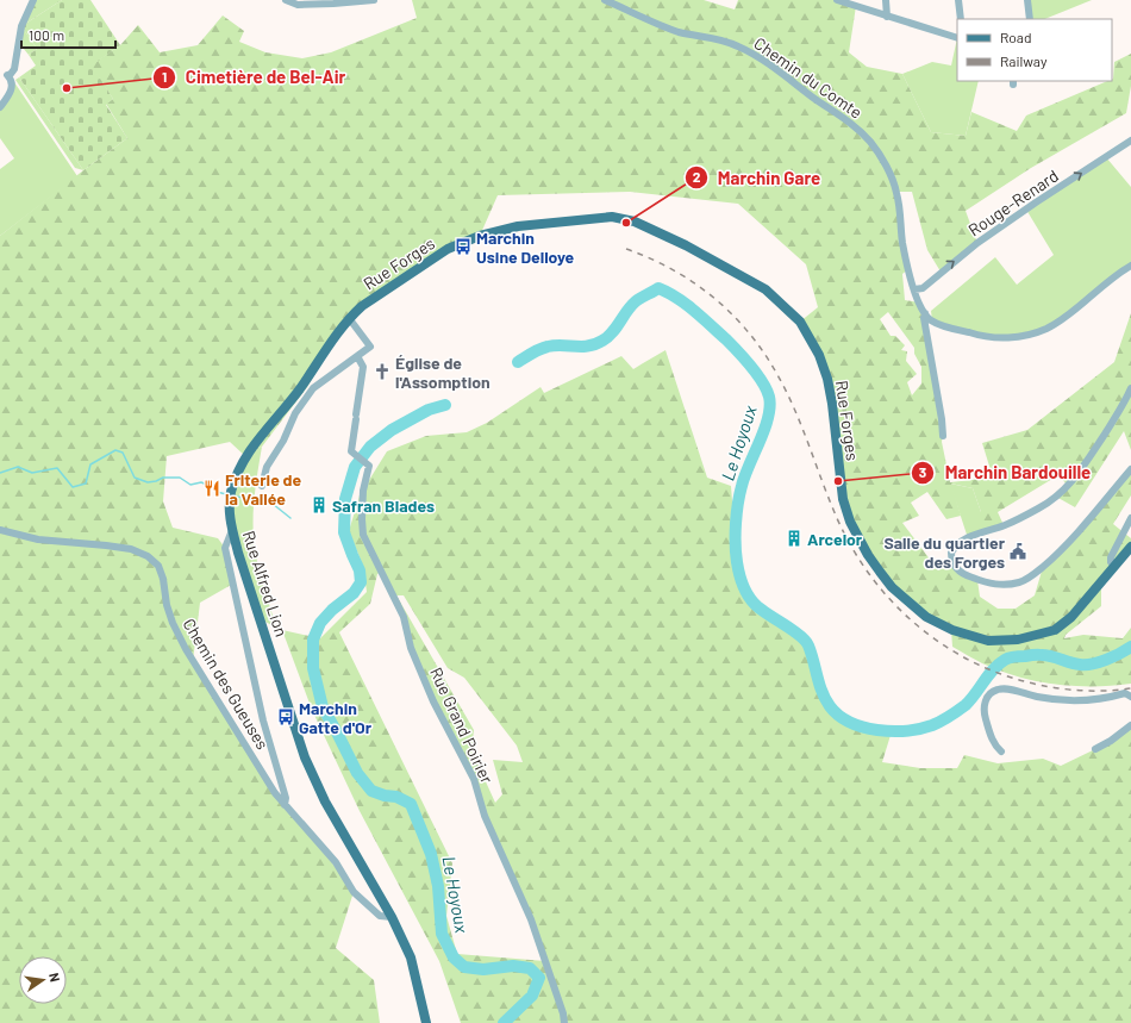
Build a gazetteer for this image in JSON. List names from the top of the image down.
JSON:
{
  "streets": {
    "main road": ["Rue Forges", "Rue Alfred Lion"],
    "street": [
      "Chemin du Comte",
      "Rouge-Renard",
      "Chemin des Gueuses",
      "Rue Grand Poirier"
    ]
  },
  "crossings": [
    ["Chemin du Comte", "Rouge-Renard"],
    ["Rue Forges", "Rue Alfred Lion"],
    ["Rue Alfred Lion", "Chemin des Gueuses"]
  ],
  "one_way": ["Rouge-Renard"],
  "water": ["Le Hoyoux"],
  "places": {
    "other": ["Cimetière de Bel-Air", "Marchin Gare", "Marchin Bardouille"],
    "bus stop": ["Marchin Usine Delloye", "Marchin Gatte d'Or"],
    "church": ["Église de l'Assomption"],
    "restaurant": ["Friterie de la Vallée"],
    "building": ["Safran Blades", "Arcelor"],
    "public building": ["Salle du quartier des Forges"]
  },
  "legend": ["Road", "Railway"],
  "scale_bar": "100 m",
  "north": "right"
}
